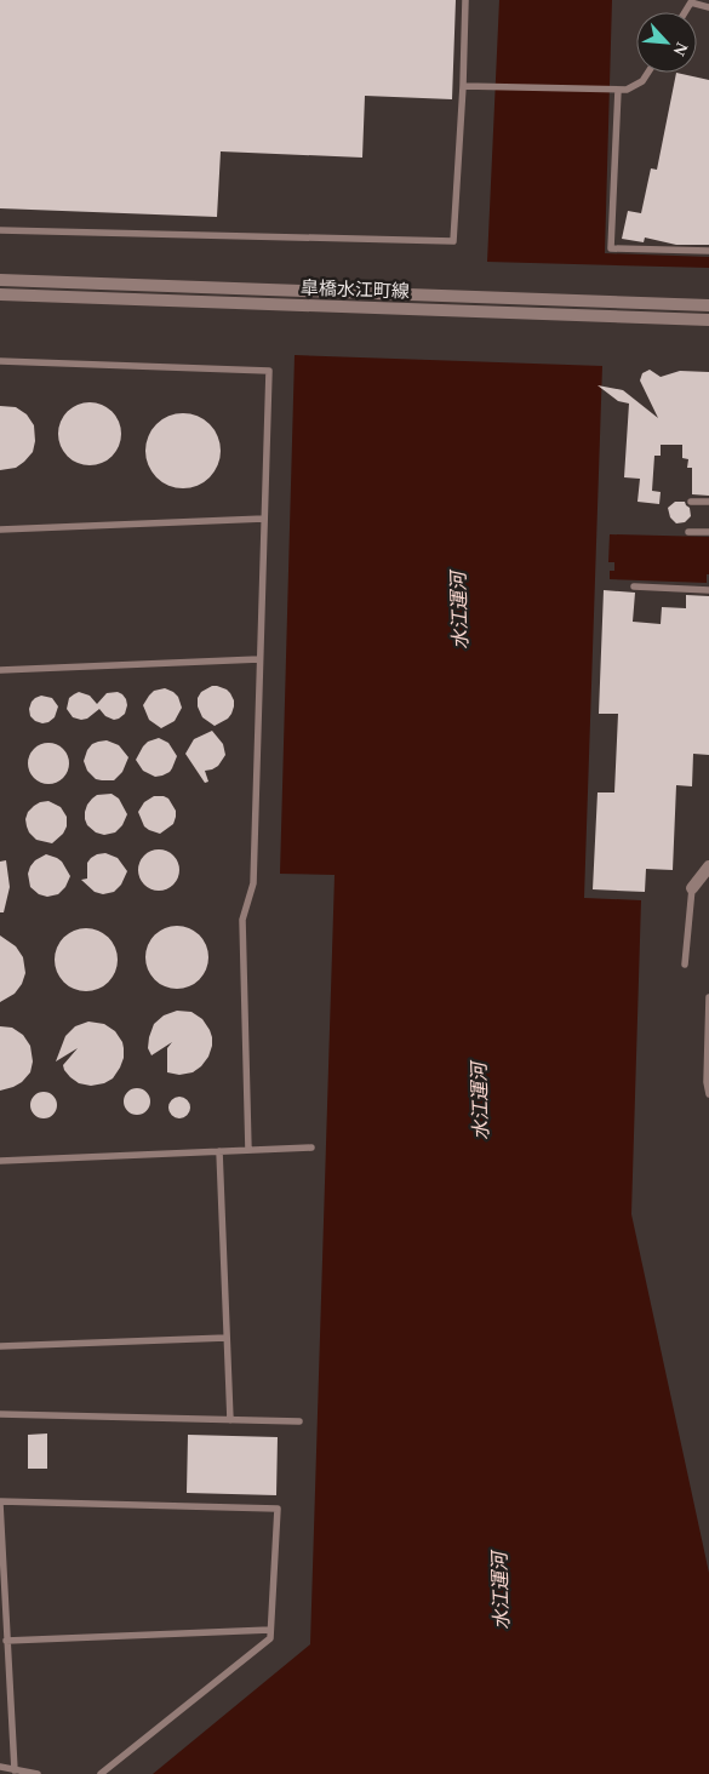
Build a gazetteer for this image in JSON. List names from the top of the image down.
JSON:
{
  "streets": {
    "street": ["皐橋水江町線"]
  },
  "water": ["水江運河"],
  "north": "bottom right"
}
